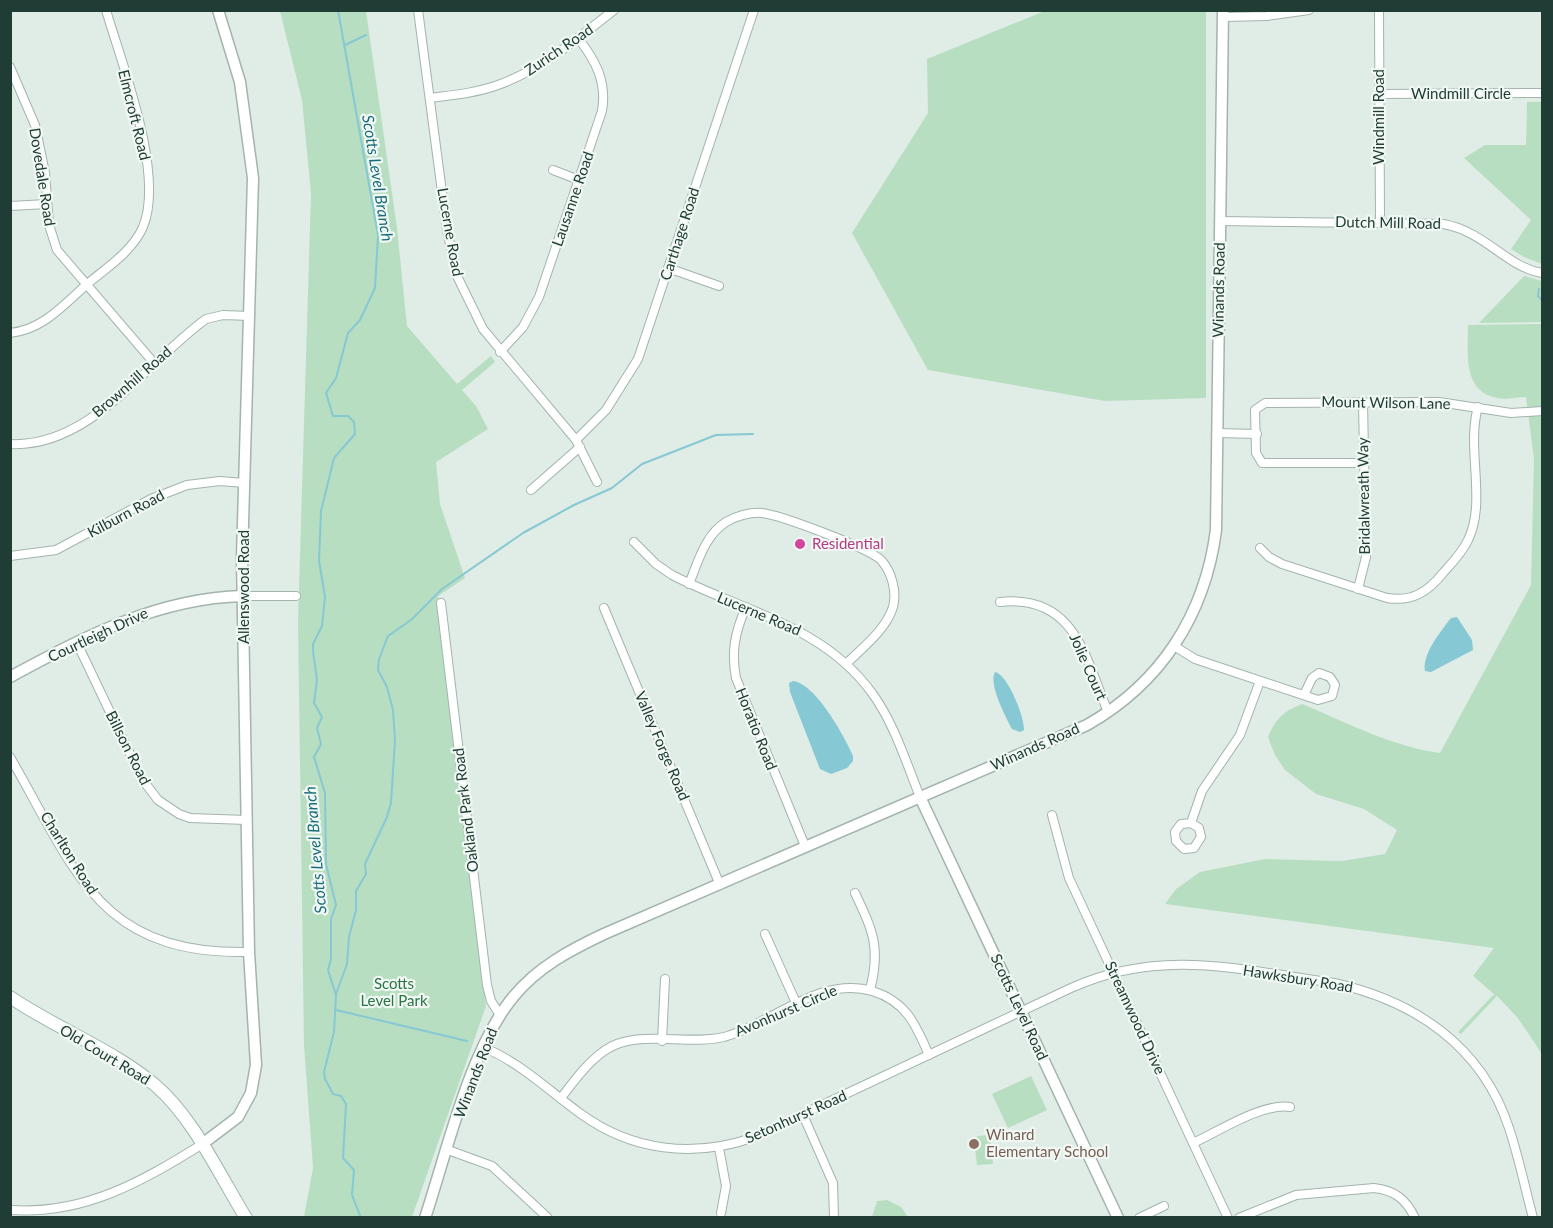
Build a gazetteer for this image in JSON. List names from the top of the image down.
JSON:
{
  "streets": {
    "main road": ["Old Court Road"],
    "street": [
      "Zurich Road",
      "Windmill Circle",
      "Elmcroft Road",
      "Windmill Road",
      "Dovedale Road",
      "Lausanne Road",
      "Dutch Mill Road",
      "Lucerne Road",
      "Carthage Road",
      "Winands Road",
      "Brownhill Road",
      "Mount Wilson Lane",
      "Bridalwreath Way",
      "Kilburn Road",
      "Allenswood Road",
      "Courtleigh Drive",
      "Jolie Court",
      "Horatio Road",
      "Valley Forge Road",
      "Billson Road",
      "Oakland Park Road",
      "Charlton Road",
      "Hawksbury Road",
      "Scotts Level Road",
      "Avonhurst Circle",
      "Streamwood Drive",
      "Setonhurst Road"
    ]
  },
  "crossings": [
    ["Zurich Road", "Lausanne Road"],
    ["Zurich Road", "Lucerne Road"],
    ["Windmill Circle", "Windmill Road"],
    ["Elmcroft Road", "Dovedale Road"],
    ["Windmill Road", "Dutch Mill Road"],
    ["Dovedale Road", "Brownhill Road"],
    ["Lausanne Road", "Lucerne Road"],
    ["Dutch Mill Road", "Winands Road"],
    ["Lucerne Road", "Carthage Road"],
    ["Lucerne Road", "Winands Road"],
    ["Lucerne Road", "Horatio Road"],
    ["Lucerne Road", "Scotts Level Road"],
    ["Winands Road", "Jolie Court"],
    ["Winands Road", "Horatio Road"],
    ["Winands Road", "Valley Forge Road"],
    ["Winands Road", "Oakland Park Road"],
    ["Winands Road", "Scotts Level Road"],
    ["Winands Road", "Setonhurst Road"],
    ["Brownhill Road", "Allenswood Road"],
    ["Mount Wilson Lane", "Bridalwreath Way"],
    ["Kilburn Road", "Allenswood Road"],
    ["Allenswood Road", "Courtleigh Drive"],
    ["Allenswood Road", "Billson Road"],
    ["Allenswood Road", "Charlton Road"],
    ["Allenswood Road", "Old Court Road"],
    ["Courtleigh Drive", "Billson Road"],
    ["Hawksbury Road", "Streamwood Drive"],
    ["Hawksbury Road", "Setonhurst Road"],
    ["Scotts Level Road", "Setonhurst Road"],
    ["Avonhurst Circle", "Setonhurst Road"],
    ["Streamwood Drive", "Setonhurst Road"]
  ],
  "water": ["Scotts Level Branch"],
  "parks": ["Scotts Level Park"],
  "places": ["Residential", "Winard Elementary School"]
}
